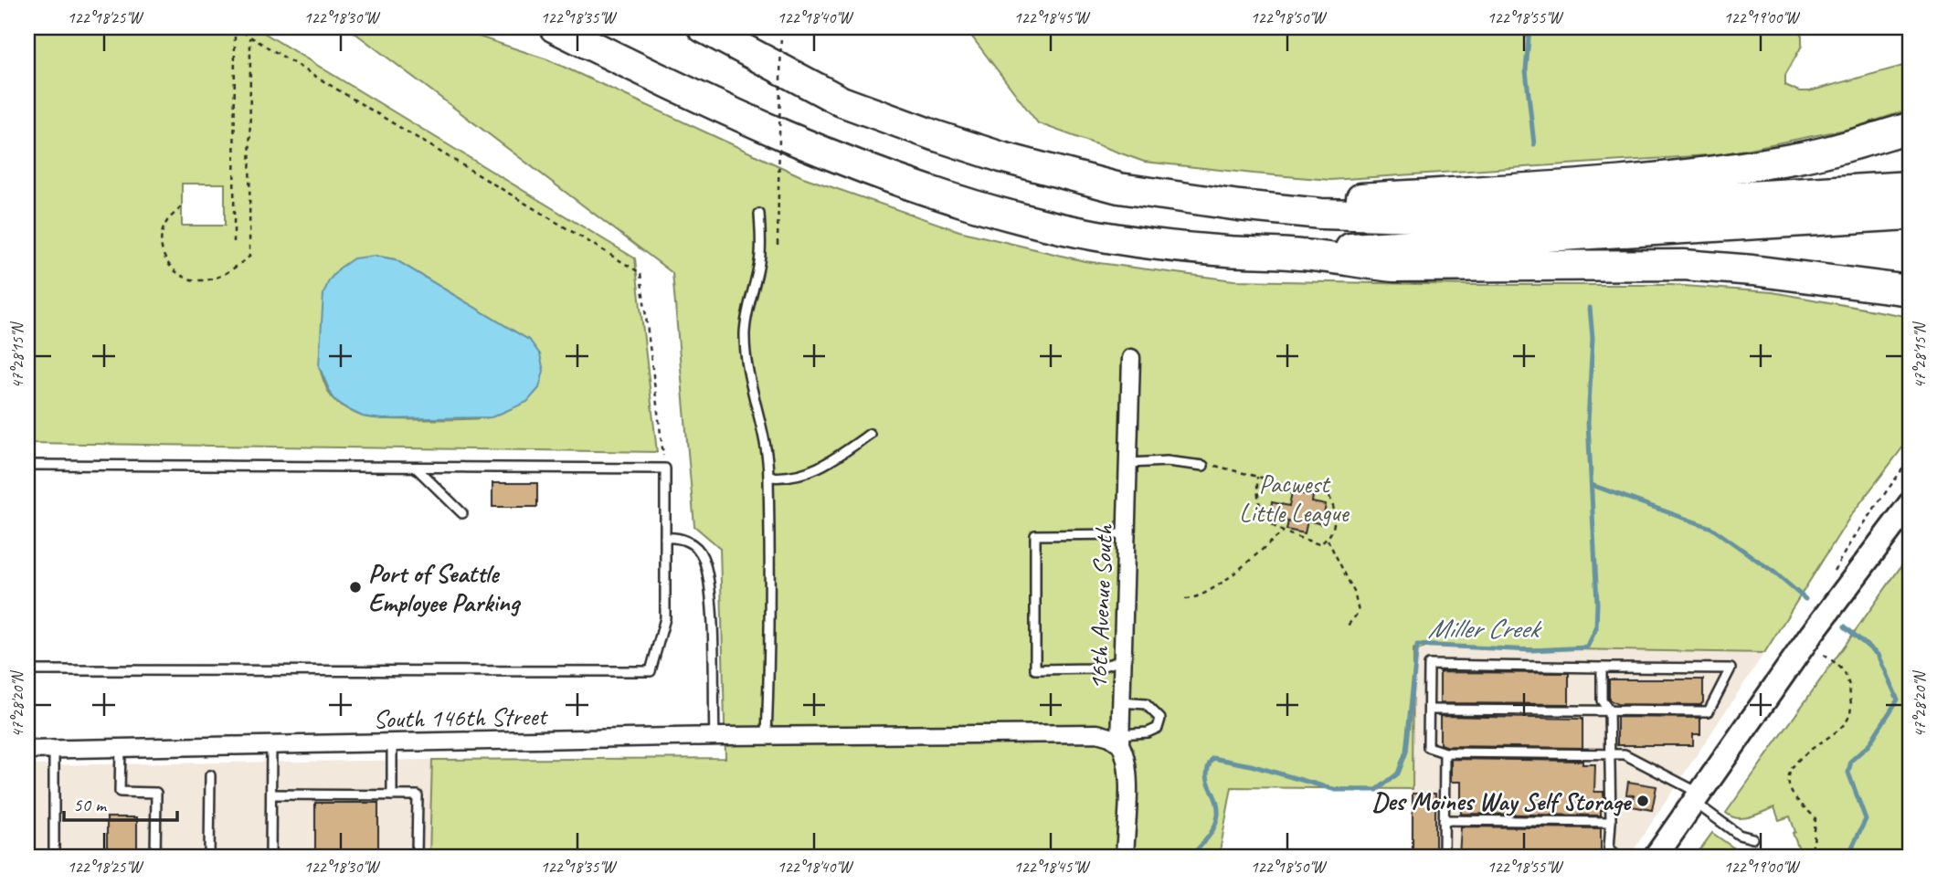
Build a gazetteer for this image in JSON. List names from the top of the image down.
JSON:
{
  "streets": {
    "street": ["16th Avenue South", "South 146th Street"]
  },
  "crossings": [
    ["16th Avenue South", "South 146th Street"]
  ],
  "water": ["Miller Creek"],
  "parks": ["Pacwest Little League"],
  "places": ["Port of Seattle Employee Parking", "Des Moines Way Self Storage"],
  "scale_bar": "50 m",
  "coordinates": [
    "122°18'25\"W",
    "122°18'30\"W",
    "122°18'35\"W",
    "122°18'40\"W",
    "122°18'45\"W",
    "122°18'50\"W",
    "122°18'55\"W",
    "122°19'00\"W",
    "47°28'15\"N",
    "47°28'20\"N"
  ]
}
